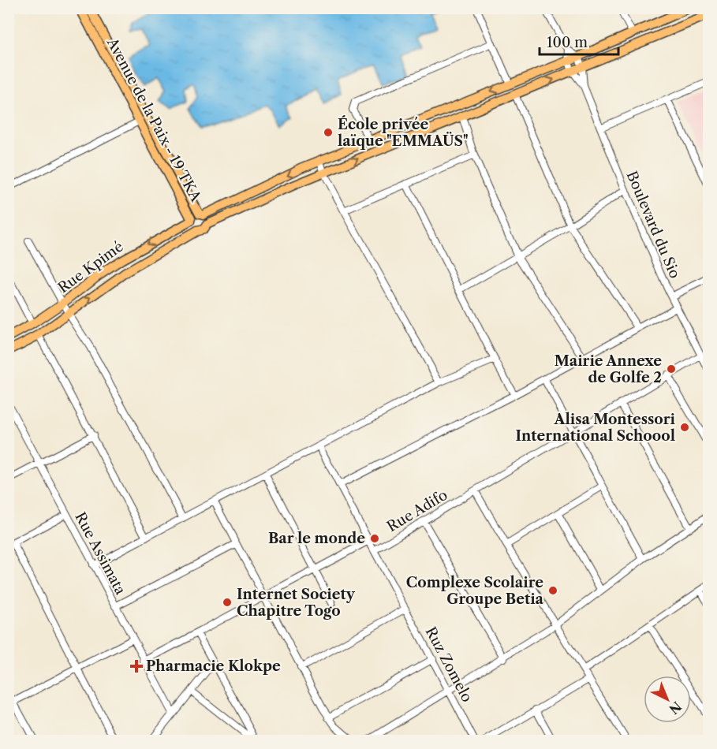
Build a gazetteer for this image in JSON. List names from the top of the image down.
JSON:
{
  "streets": {
    "main road": ["Avenue de la Paix - 19 TKA", "Rue Kpimé"],
    "street": [
      "Boulevard du Sio",
      "Rue Adifo",
      "Rue Assimata",
      "Ruz Zomelo"
    ]
  },
  "crossings": [
    ["Avenue de la Paix - 19 TKA", "Rue Kpimé"],
    ["Boulevard du Sio", "Rue Kpimé"],
    ["Boulevard du Sio", "Rue Adifo"],
    ["Rue Adifo", "Ruz Zomelo"]
  ],
  "places": {
    "other": [
      "École privée laïque \"EMMAÜS\"",
      "Mairie Annexe de Golfe 2",
      "Alisa Montessori International Schoool",
      "Bar le monde",
      "Complexe Scolaire Groupe Betia",
      "Internet Society Chapitre Togo"
    ],
    "health": ["Pharmacie Klokpe"]
  },
  "scale_bar": "100 m",
  "north": "bottom right"
}
